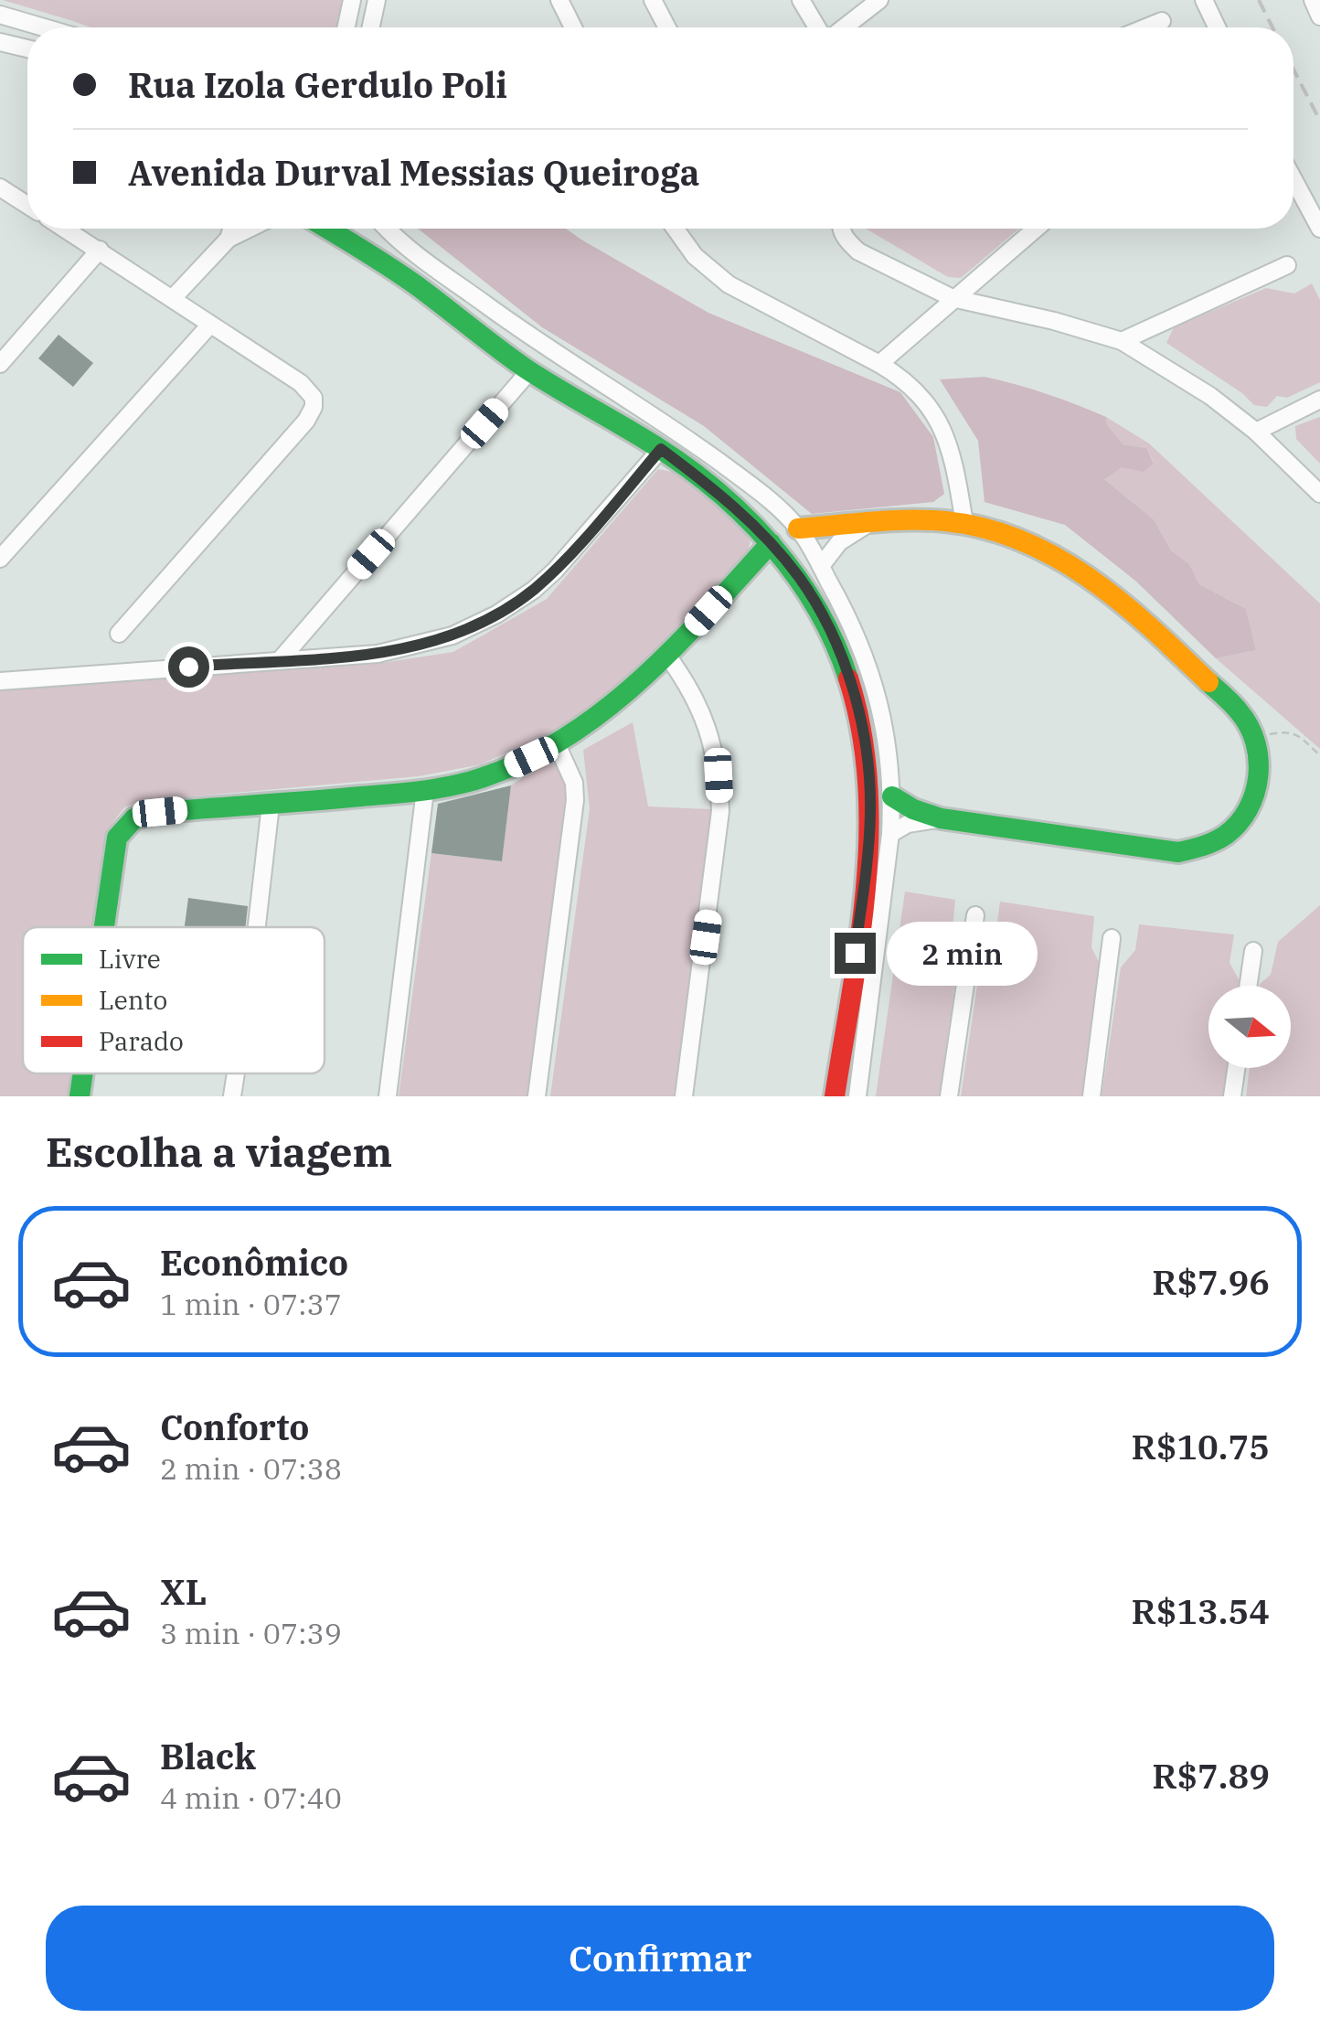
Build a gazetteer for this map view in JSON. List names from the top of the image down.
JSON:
{
  "legend": ["Livre", "Lento", "Parado"],
  "north": "right",
  "page": {
    "banner": ["Rua Izola Gerdulo Poli", "Avenida Durval Messias Queiroga"],
    "bubble": "2 min",
    "heading": "Escolha a viagem",
    "list": [
      {
        "name": "Econômico",
        "note": "1 min · 07:37",
        "value": "R$7.96"
      },
      {
        "name": "Conforto",
        "note": "2 min · 07:38",
        "value": "R$10.75"
      },
      {
        "name": "XL",
        "note": "3 min · 07:39",
        "value": "R$13.54"
      },
      {
        "name": "Black",
        "note": "4 min · 07:40",
        "value": "R$7.89"
      }
    ],
    "buttons": "Confirmar"
  }
}
